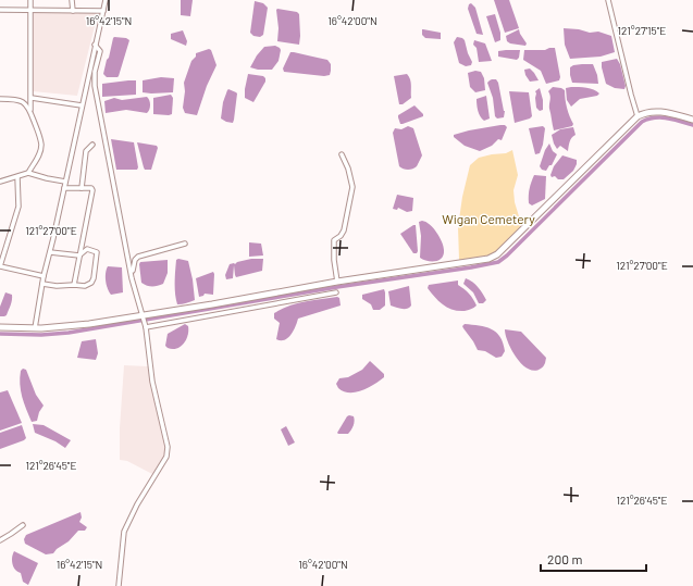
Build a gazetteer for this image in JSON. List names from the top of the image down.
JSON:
{
  "parks": ["Wigan Cemetery"],
  "scale_bar": "200 m",
  "coordinates": [
    "16°42'15\"N",
    "16°42'00\"N",
    "121°27'15\"E",
    "121°27'00\"E",
    "121°26'45\"E"
  ]
}
